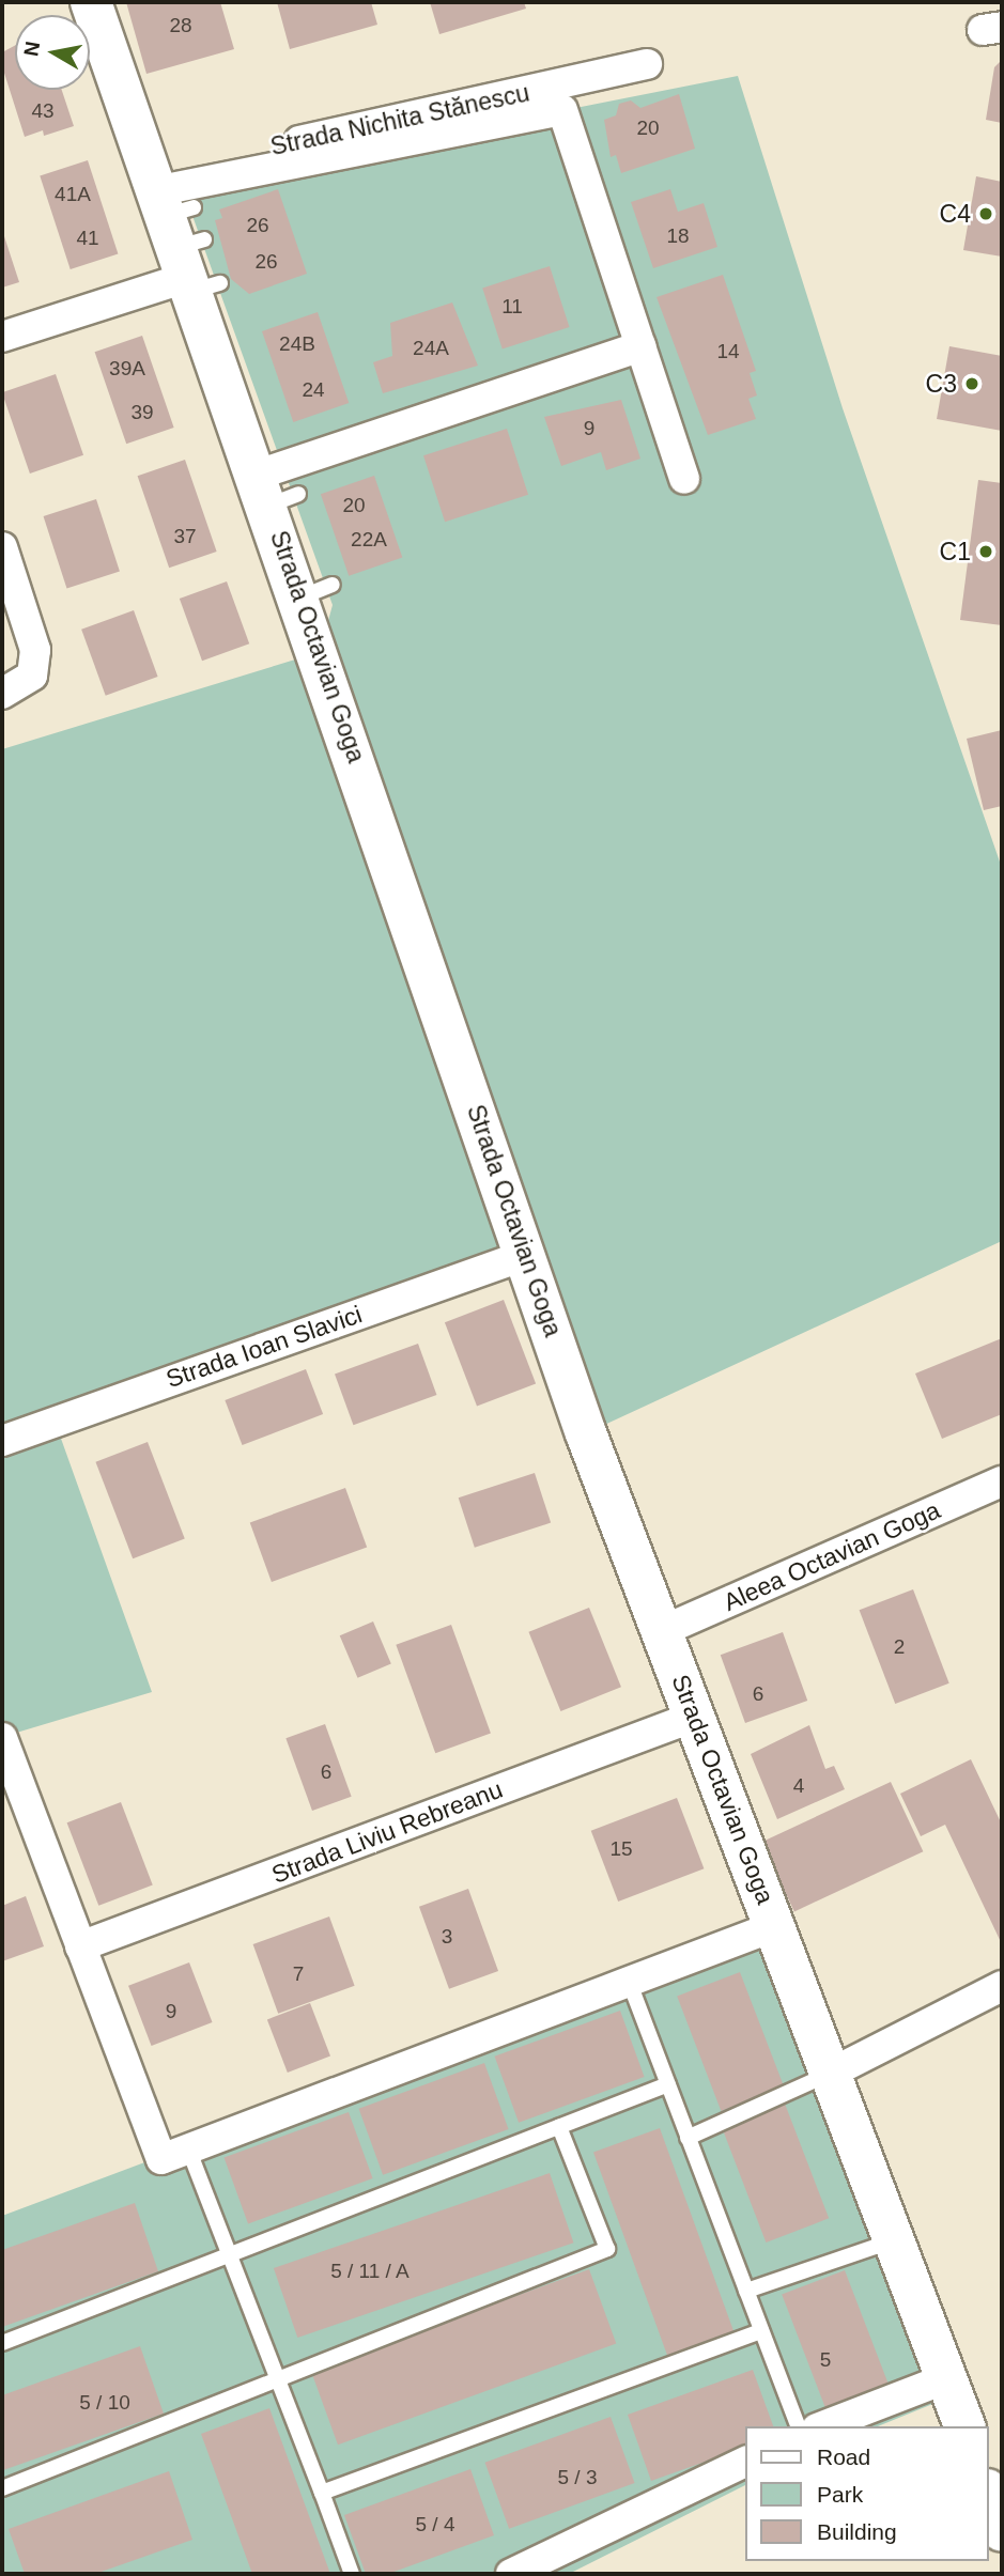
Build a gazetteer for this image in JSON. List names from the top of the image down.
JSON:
{
  "streets": {
    "street": [
      "Strada Nichita Stănescu",
      "Strada Octavian Goga",
      "Strada Ioan Slavici",
      "Aleea Octavian Goga",
      "Strada Liviu Rebreanu"
    ]
  },
  "crossings": [
    ["Strada Nichita Stănescu", "Strada Octavian Goga"],
    ["Strada Octavian Goga", "Strada Ioan Slavici"],
    ["Strada Octavian Goga", "Aleea Octavian Goga"],
    ["Strada Octavian Goga", "Strada Liviu Rebreanu"]
  ],
  "places": ["C4", "C3", "C1"],
  "house_numbers": [
    "28",
    "43",
    "20",
    "41A",
    "26",
    "18",
    "41",
    "26",
    "11",
    "24B",
    "24A",
    "14",
    "39A",
    "24",
    "39",
    "9",
    "20",
    "37",
    "22A",
    "2",
    "6",
    "6",
    "4",
    "15",
    "3",
    "7",
    "9",
    "5 / 11 / A",
    "5",
    "5 / 10",
    "5 / 3",
    "5 / 4"
  ],
  "legend": ["Road", "Park", "Building"],
  "north": "left"
}
